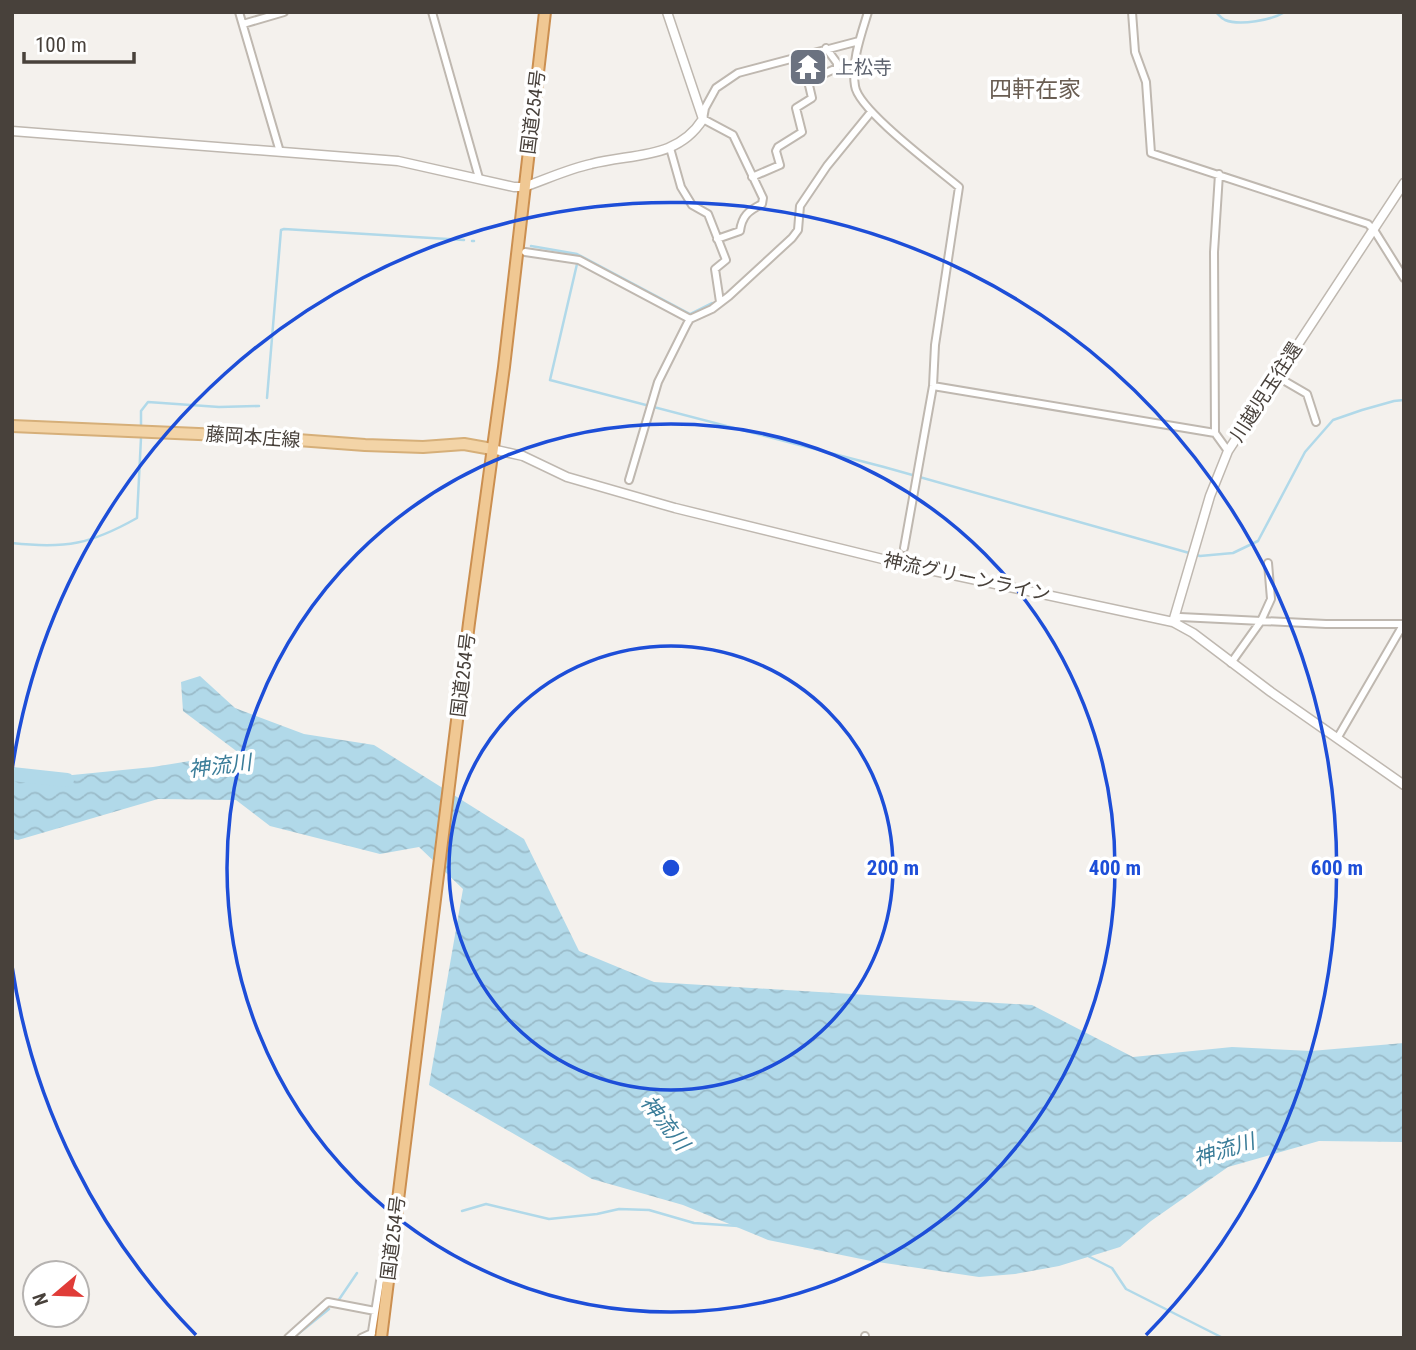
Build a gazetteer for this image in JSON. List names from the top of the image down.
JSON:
{
  "streets": {
    "highway": ["国道254号"],
    "main road": ["藤岡本庄線"],
    "street": ["川越児玉往還", "神流グリーンライン"]
  },
  "crossings": [
    ["国道254号", "藤岡本庄線"],
    ["国道254号", "神流グリーンライン"],
    ["川越児玉往還", "神流グリーンライン"],
    ["藤岡本庄線", "神流グリーンライン"]
  ],
  "districts": ["四軒在家"],
  "water": ["神流川"],
  "places": {
    "temple": ["上松寺"]
  },
  "scale_bar": "100 m",
  "north": "left",
  "rings": ["200 m", "400 m", "600 m"]
}
